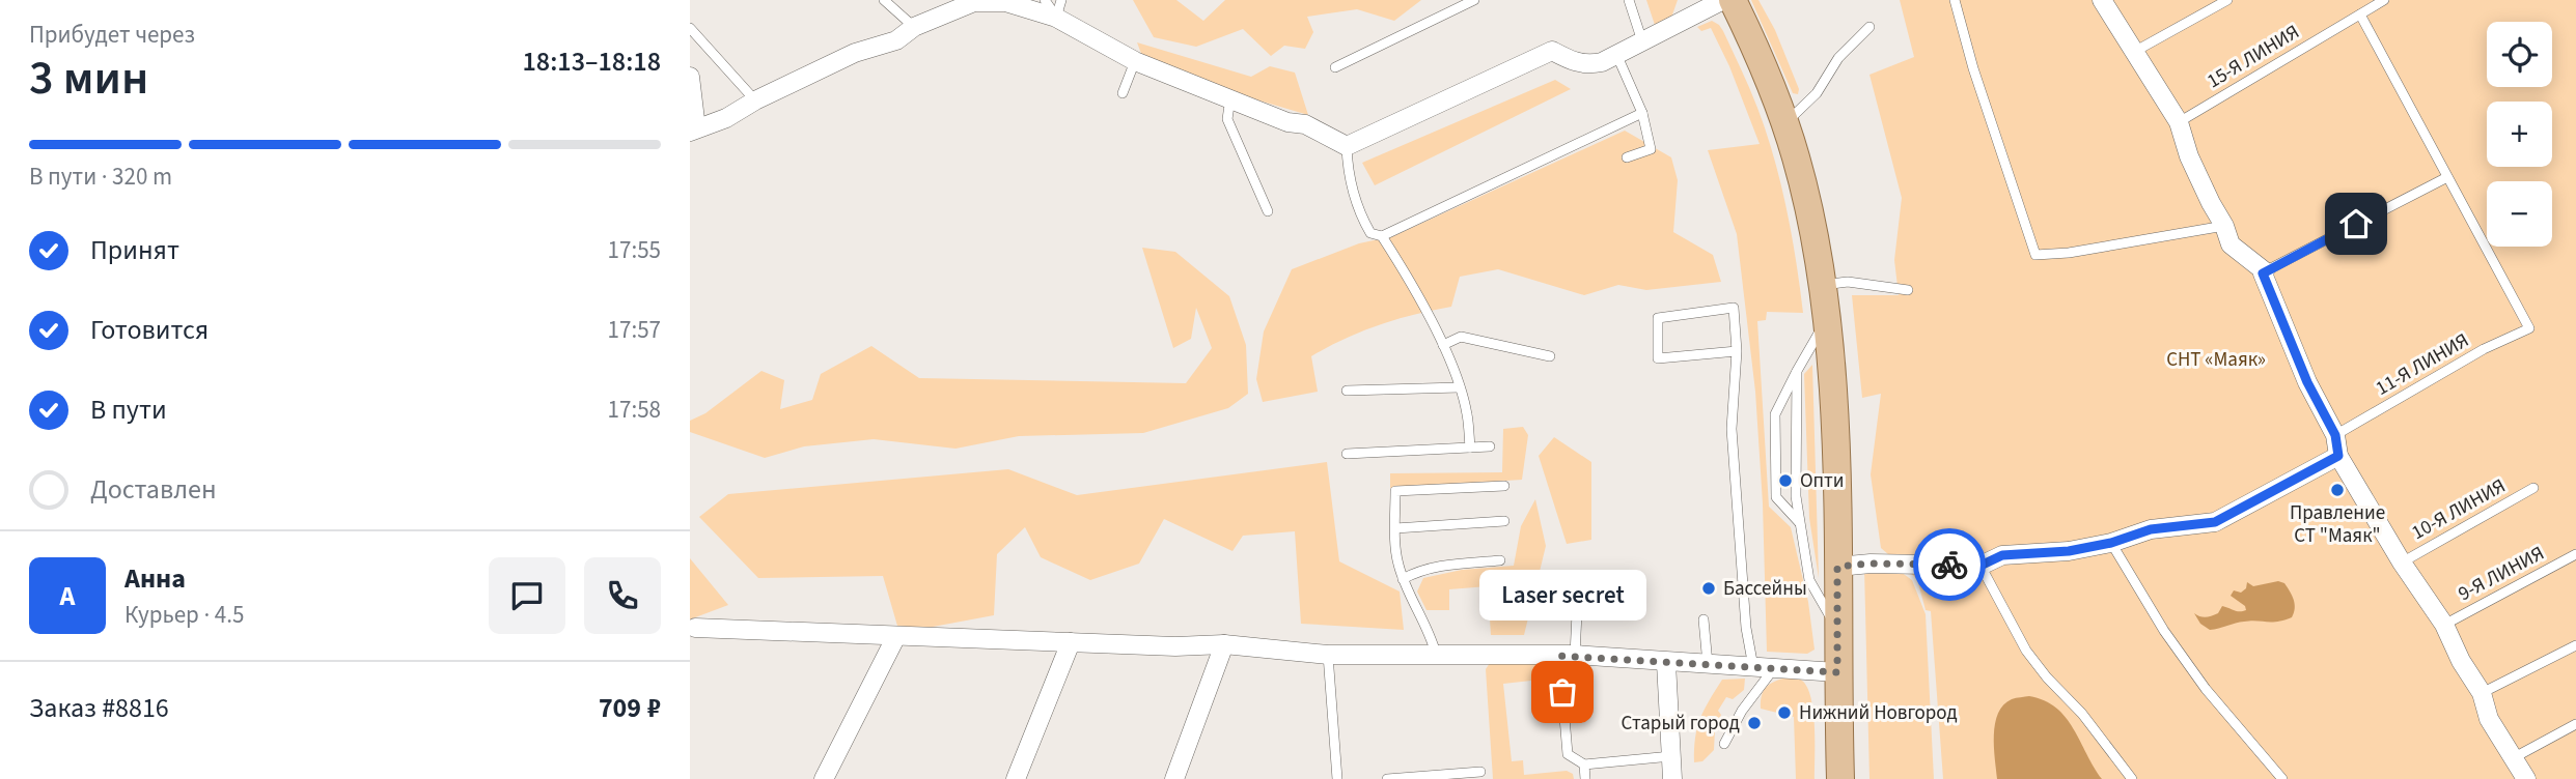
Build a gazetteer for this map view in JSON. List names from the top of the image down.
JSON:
{
  "streets": {
    "lane": [
      "15-Я ЛИНИЯ",
      "11-Я ЛИНИЯ",
      "10-Я ЛИНИЯ",
      "9-Я ЛИНИЯ"
    ]
  },
  "parks": ["СНТ «Маяк»"],
  "places": [
    "Опти",
    "Правление СТ \"Маяк\"",
    "Бассейны",
    "Laser secret",
    "Нижний Новгород",
    "Старый город"
  ],
  "page": {
    "heading": ["3 мин", "Прибудет через", "18:13–18:18"],
    "panel": [
      "Анна",
      "Курьер · 4.5",
      "Заказ #8816",
      "709 ₽"
    ],
    "map_buttons": ["+", "−"],
    "bar": "В пути · 320 m",
    "list": [
      ["Принят", "17:55"],
      ["Готовится", "17:57"],
      ["В пути", "17:58"],
      "Доставлен"
    ],
    "round": "А",
    "bubble": "Laser secret"
  }
}
